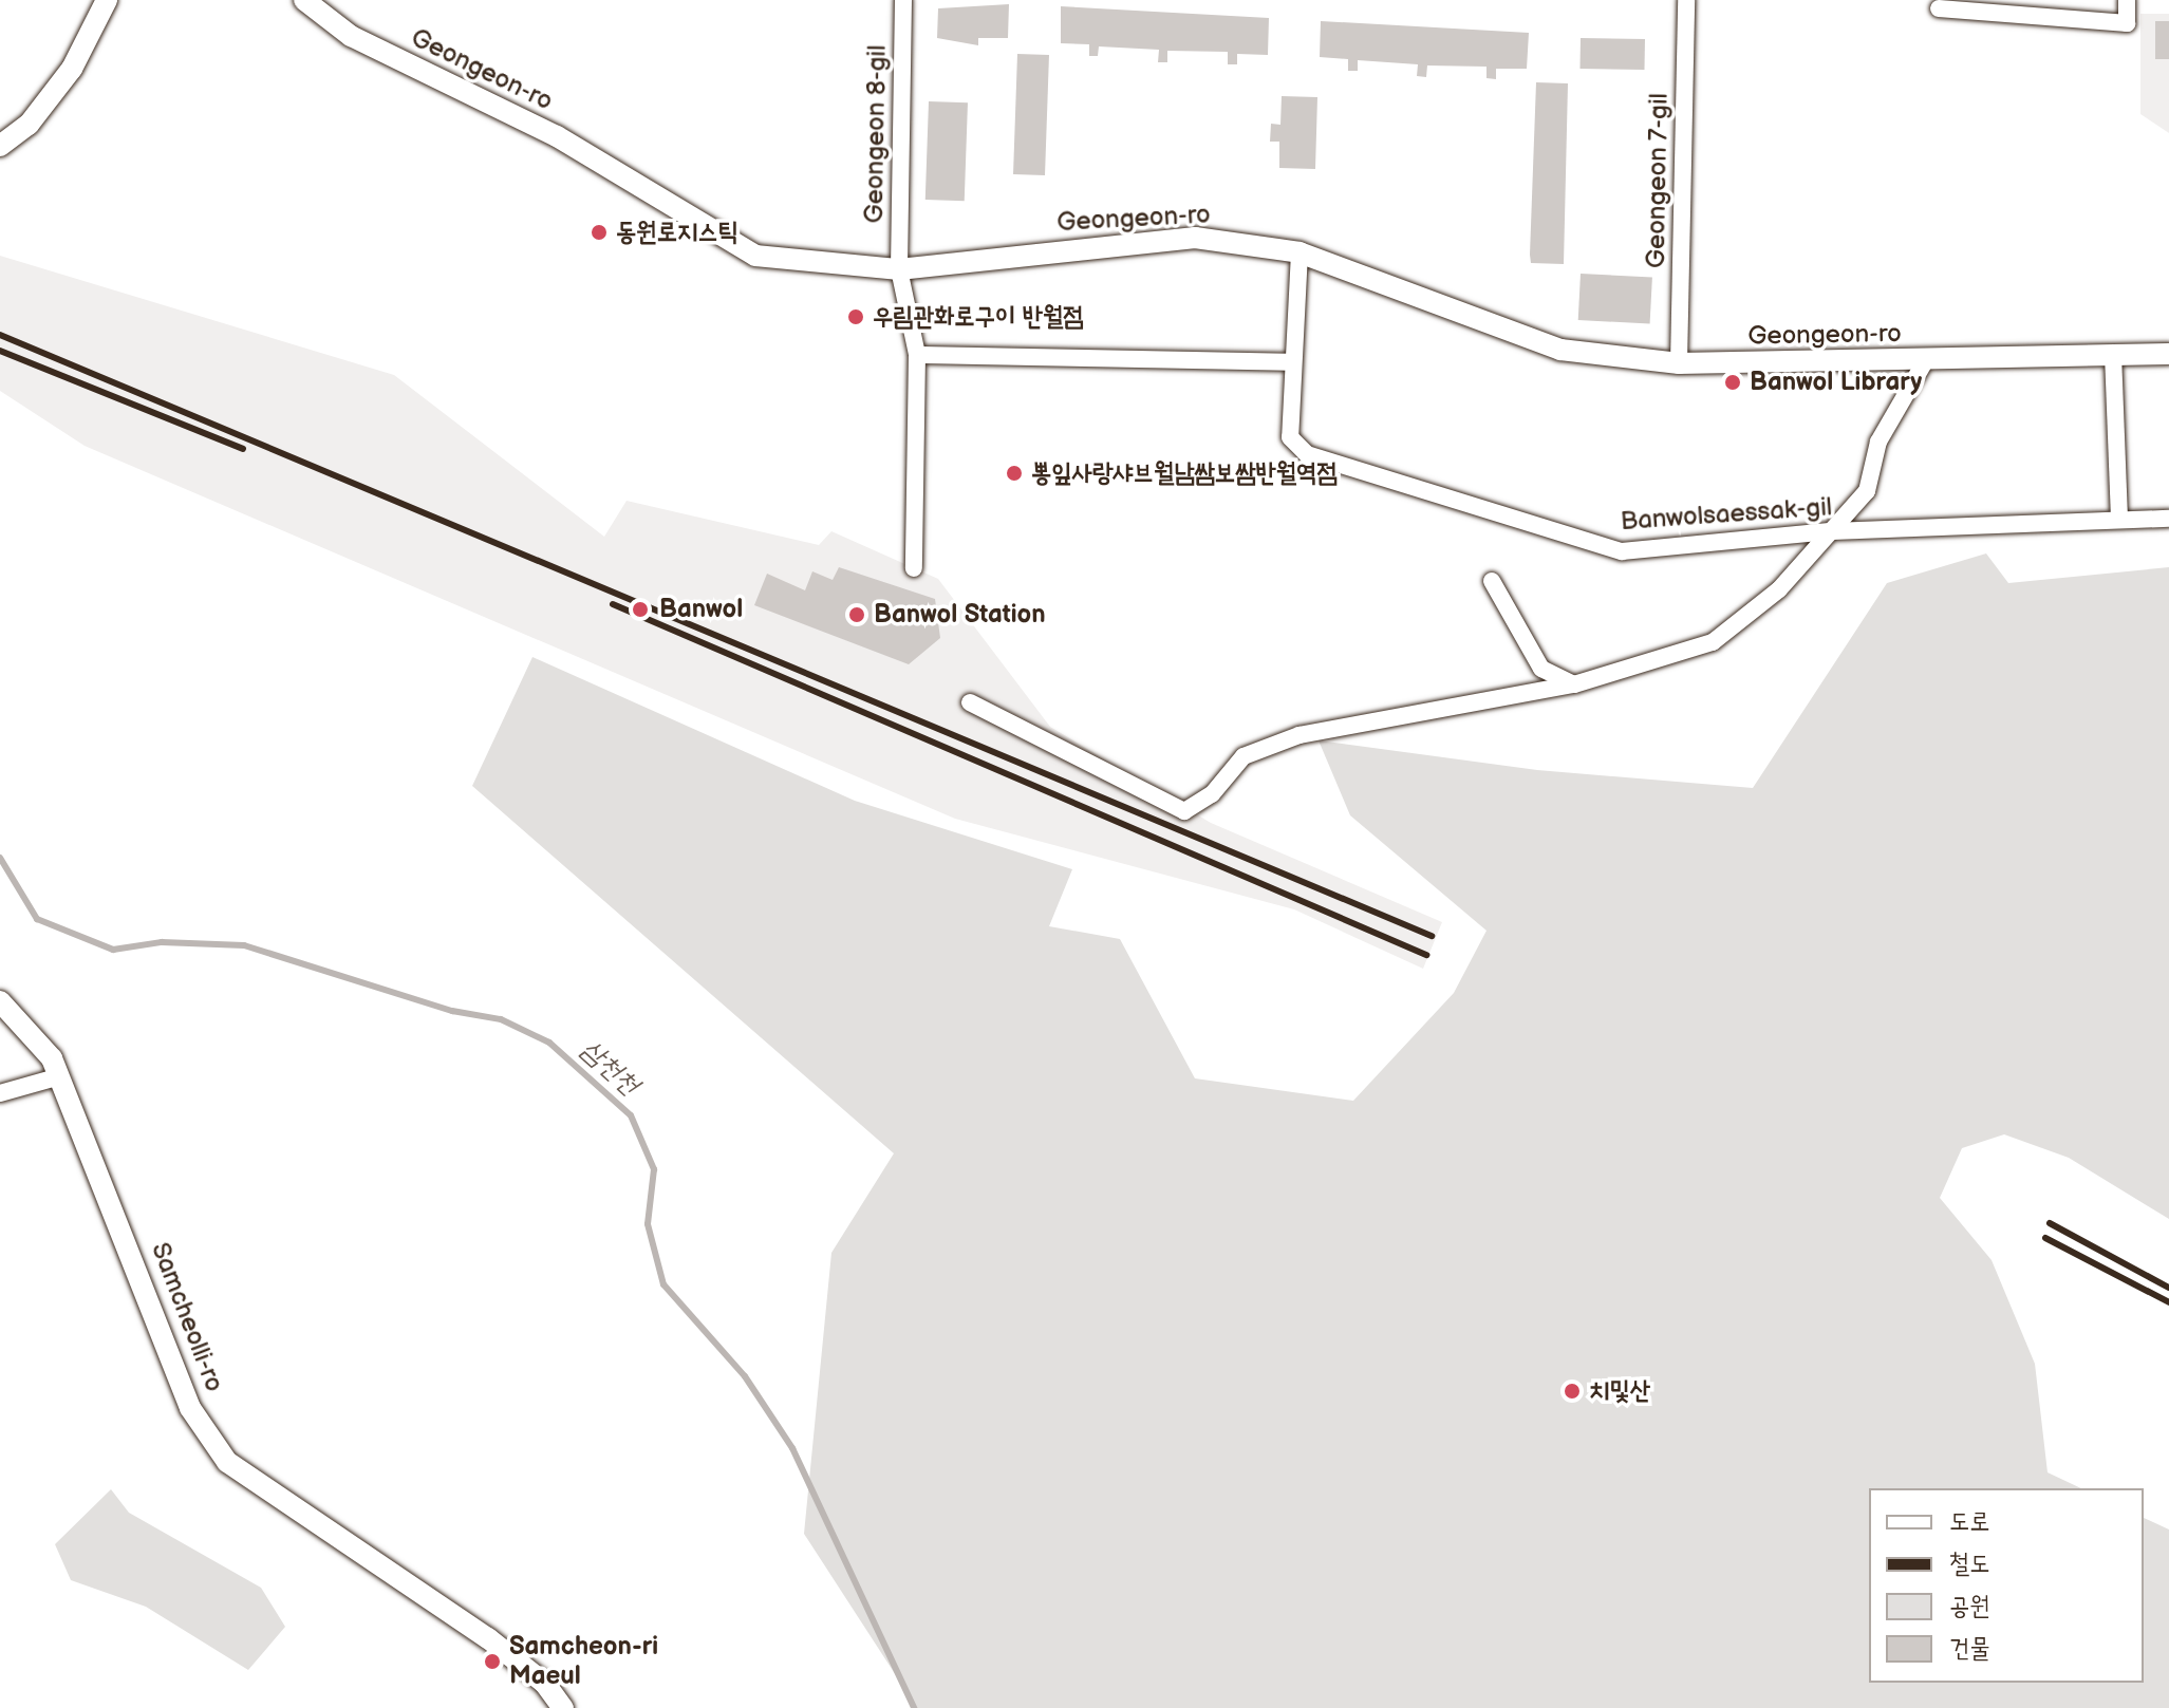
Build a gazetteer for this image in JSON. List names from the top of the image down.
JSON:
{
  "streets": {
    "street": [
      "Geongeon-ro",
      "Geongeon 8-gil",
      "Geongeon 7-gil",
      "Banwolsaessak-gil",
      "Samcheolli-ro"
    ]
  },
  "crossings": [
    ["Geongeon-ro", "Geongeon 8-gil"],
    ["Geongeon-ro", "Geongeon 7-gil"],
    ["Geongeon-ro", "Banwolsaessak-gil"]
  ],
  "water": ["삼천천"],
  "places": [
    "동원로지스틱",
    "우림관화로구이 반월점",
    "Banwol Library",
    "뽕잎사랑샤브월남쌈보쌈반월역점",
    "Banwol",
    "Banwol Station",
    "치및산",
    "Samcheon-ri Maeul"
  ],
  "legend": [
    "도로",
    "철도",
    "공원",
    "건물"
  ]
}
